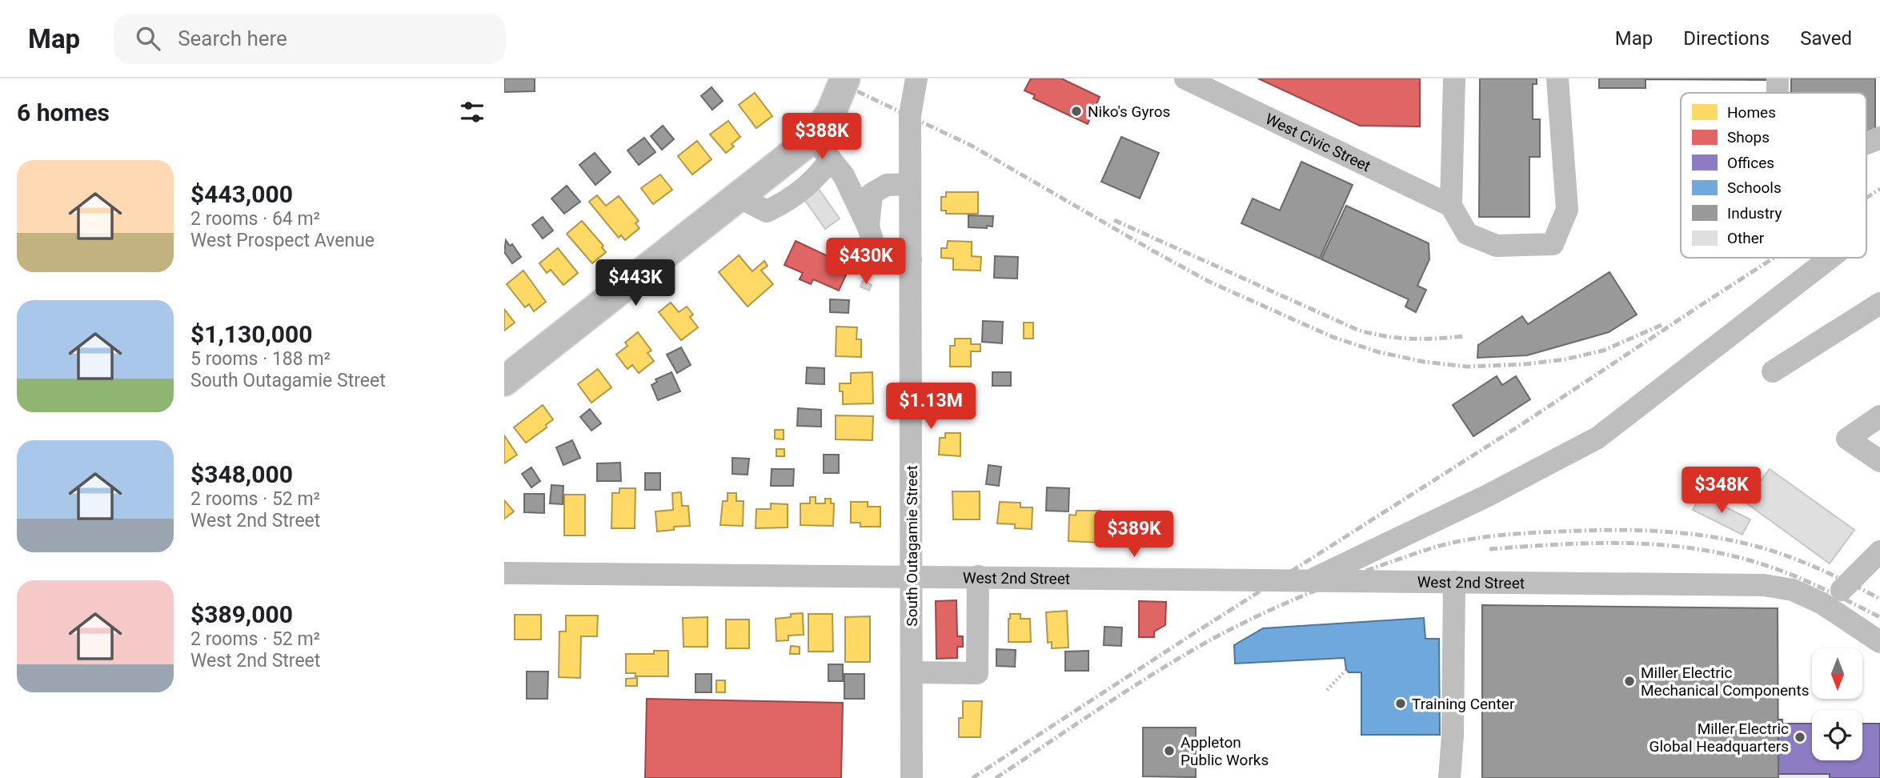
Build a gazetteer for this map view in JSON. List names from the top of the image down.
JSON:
{
  "streets": {
    "street": ["West Civic Street", "South Outagamie Street", "West 2nd Street"]
  },
  "crossings": [
    ["South Outagamie Street", "West 2nd Street"]
  ],
  "places": [
    "Niko's Gyros",
    "Miller Electric Mechanical Components",
    "Training Center",
    "Miller Electric Global Headquarters",
    "Appleton Public Works"
  ],
  "legend": [
    "Homes",
    "Shops",
    "Offices",
    "Schools",
    "Industry",
    "Other"
  ],
  "north": "bottom",
  "page": {
    "header": "Map",
    "search": "Search here",
    "nav": ["Map", "Directions", "Saved"],
    "heading": "6 homes",
    "price": [
      "$388K",
      "$430K",
      "$443K",
      "$1.13M",
      "$348K",
      "$389K"
    ],
    "list": [
      {
        "name": "$443,000",
        "note": "2 rooms · 64 m² · West Prospect Avenue"
      },
      {
        "name": "$1,130,000",
        "note": "5 rooms · 188 m² · South Outagamie Street"
      },
      {
        "name": "$348,000",
        "note": "2 rooms · 52 m² · West 2nd Street"
      },
      {
        "name": "$389,000",
        "note": "2 rooms · 52 m² · West 2nd Street"
      }
    ]
  }
}
